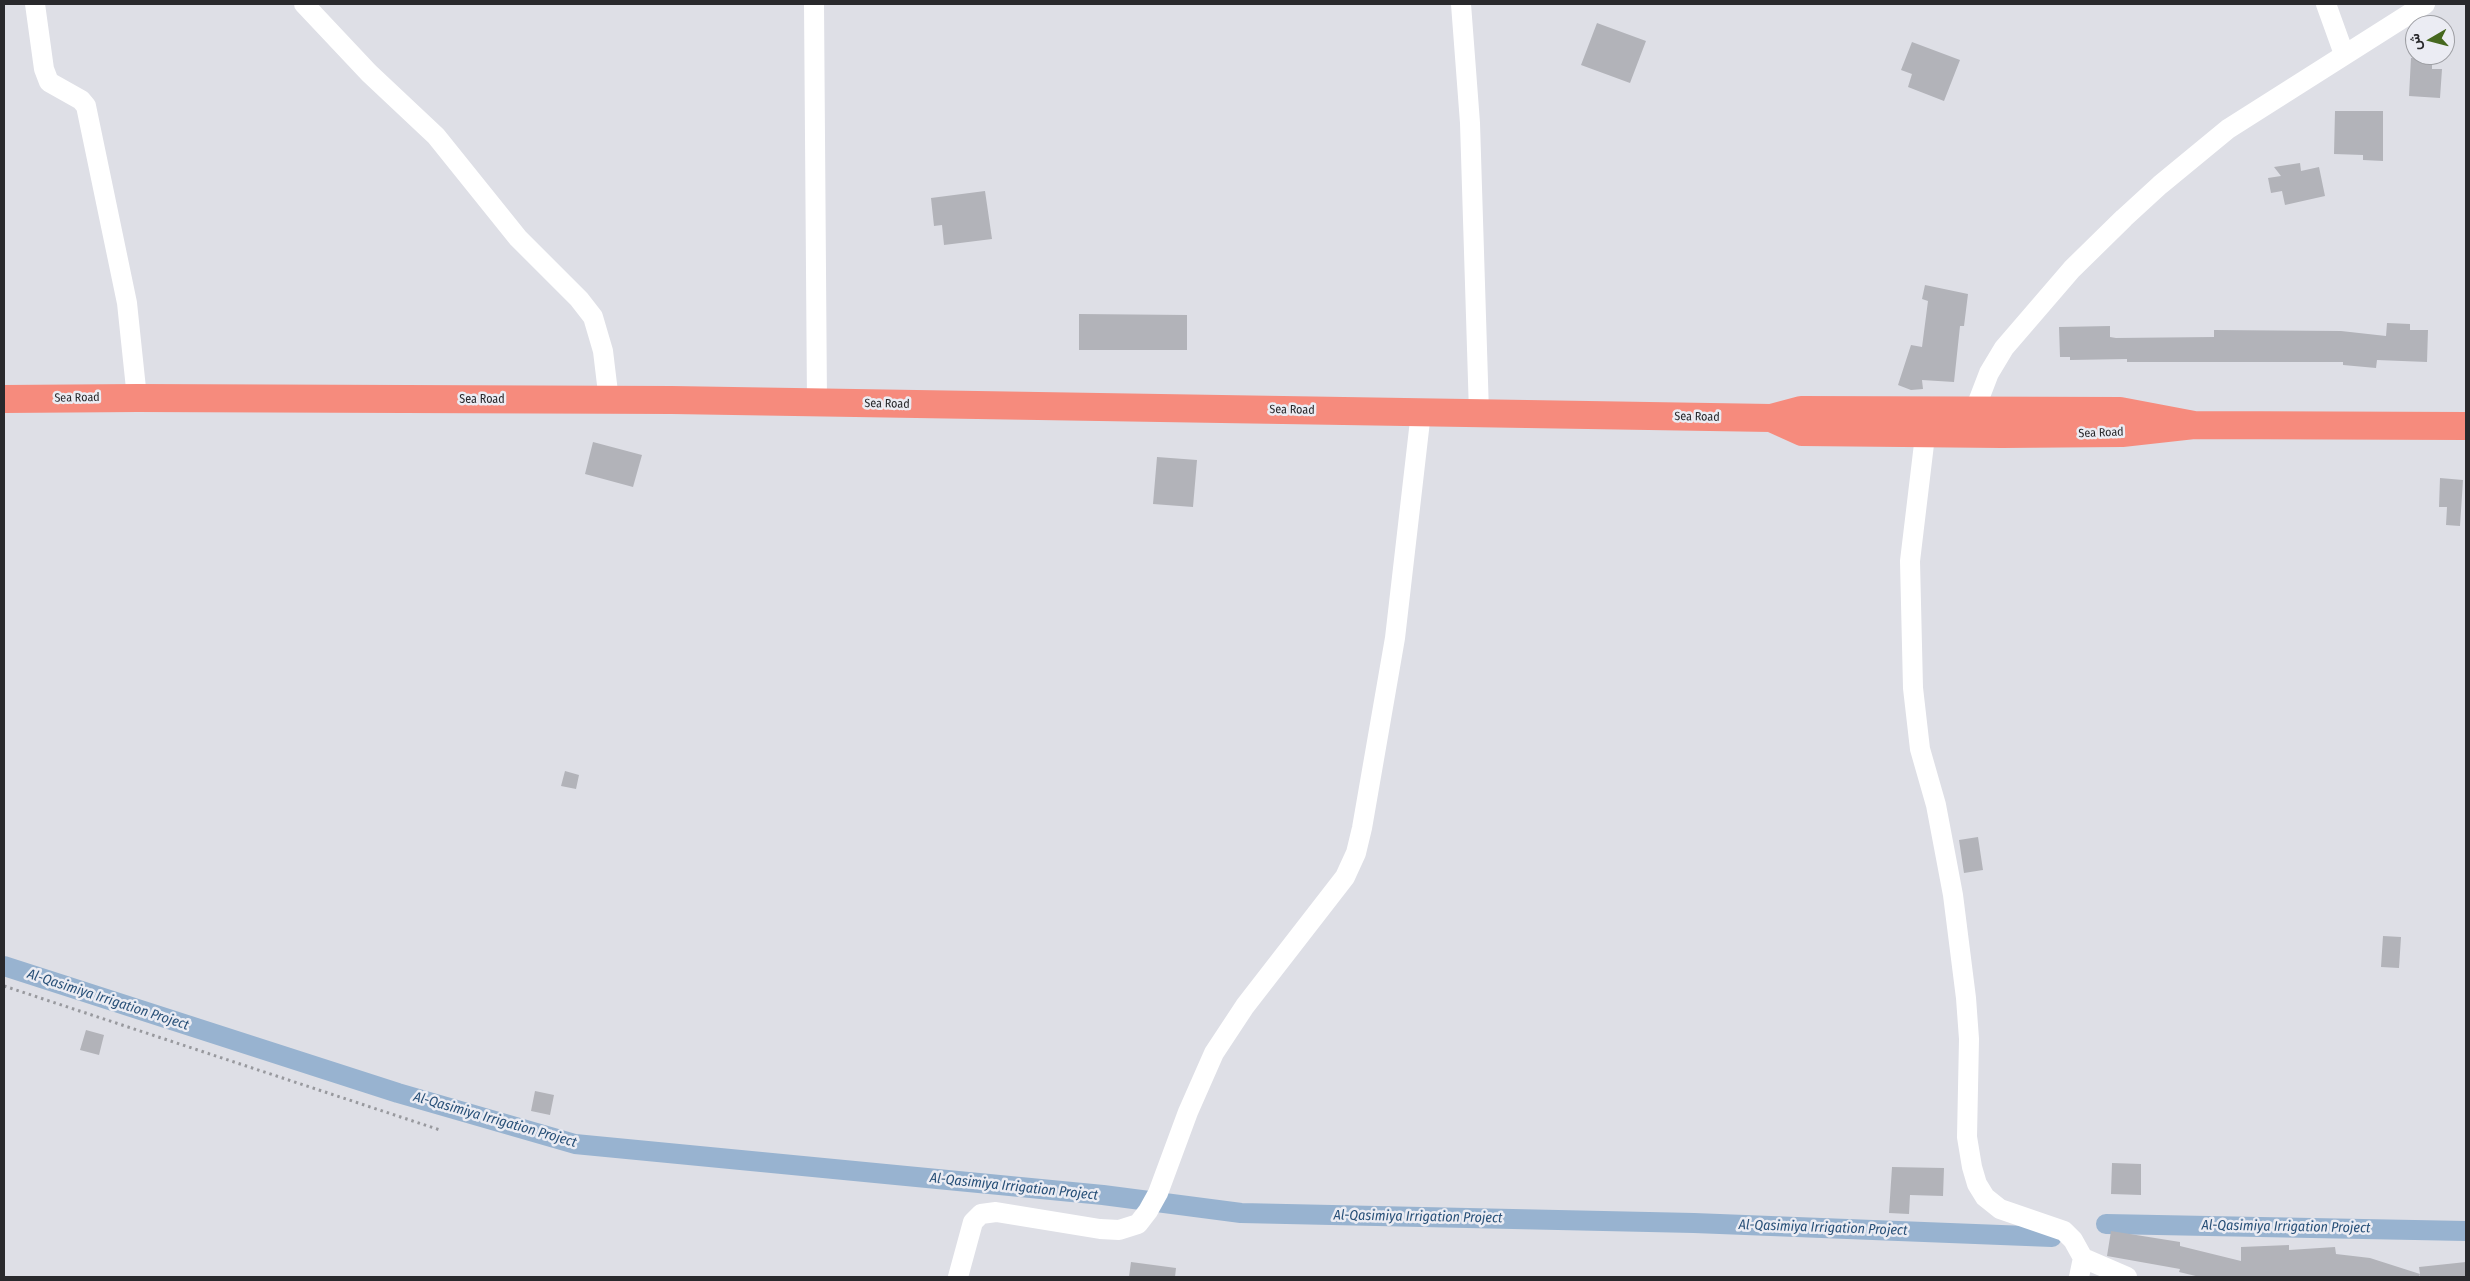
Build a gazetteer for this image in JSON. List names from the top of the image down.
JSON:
{
  "streets": {
    "highway": ["Sea Road"]
  },
  "water": ["Al-Qasimiya Irrigation Project"],
  "north": "left"
}
